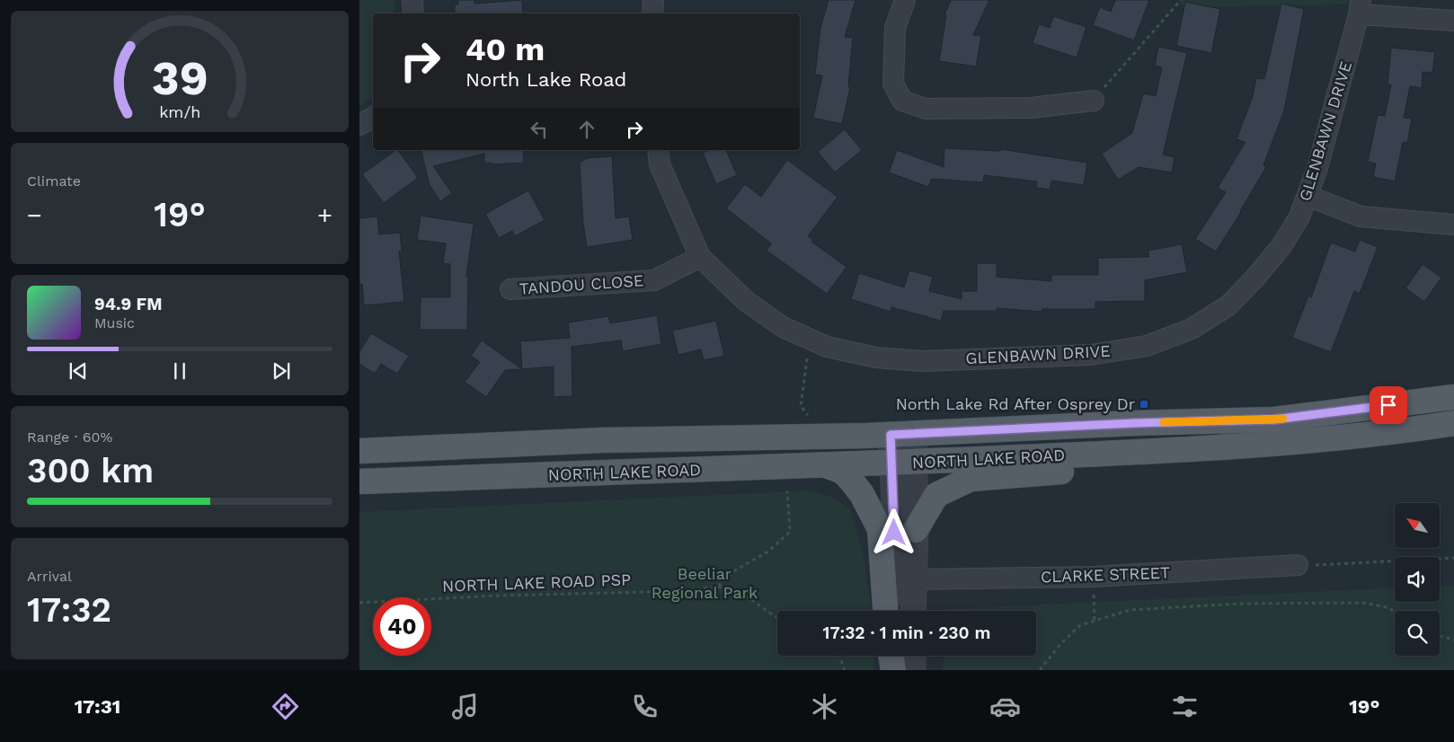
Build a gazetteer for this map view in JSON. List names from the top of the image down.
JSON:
{
  "streets": {
    "main road": ["NORTH LAKE ROAD"],
    "street": ["GLENBAWN DRIVE", "TANDOU CLOSE", "CLARKE STREET"],
    "path": ["NORTH LAKE ROAD PSP"]
  },
  "crossings": [
    ["GLENBAWN DRIVE", "TANDOU CLOSE"]
  ],
  "parks": ["Beeliar Regional Park"],
  "places": {
    "transit": ["North Lake Rd After Osprey Dr"]
  },
  "north": "top left",
  "page": {
    "turn": ["40 m", "North Lake Road"],
    "tile": [
      "Climate",
      ["Range · 60%", "300 km"],
      ["Arrival", "17:32"]
    ],
    "heat": ["−", "19°", "+"],
    "song": ["94.9 FM", "Music"],
    "limit": "40",
    "trip": "17:32 · 1 min · 230 m",
    "tabs": ["17:31", "19°"],
    "gauge": ["39", "km/h"]
  }
}
